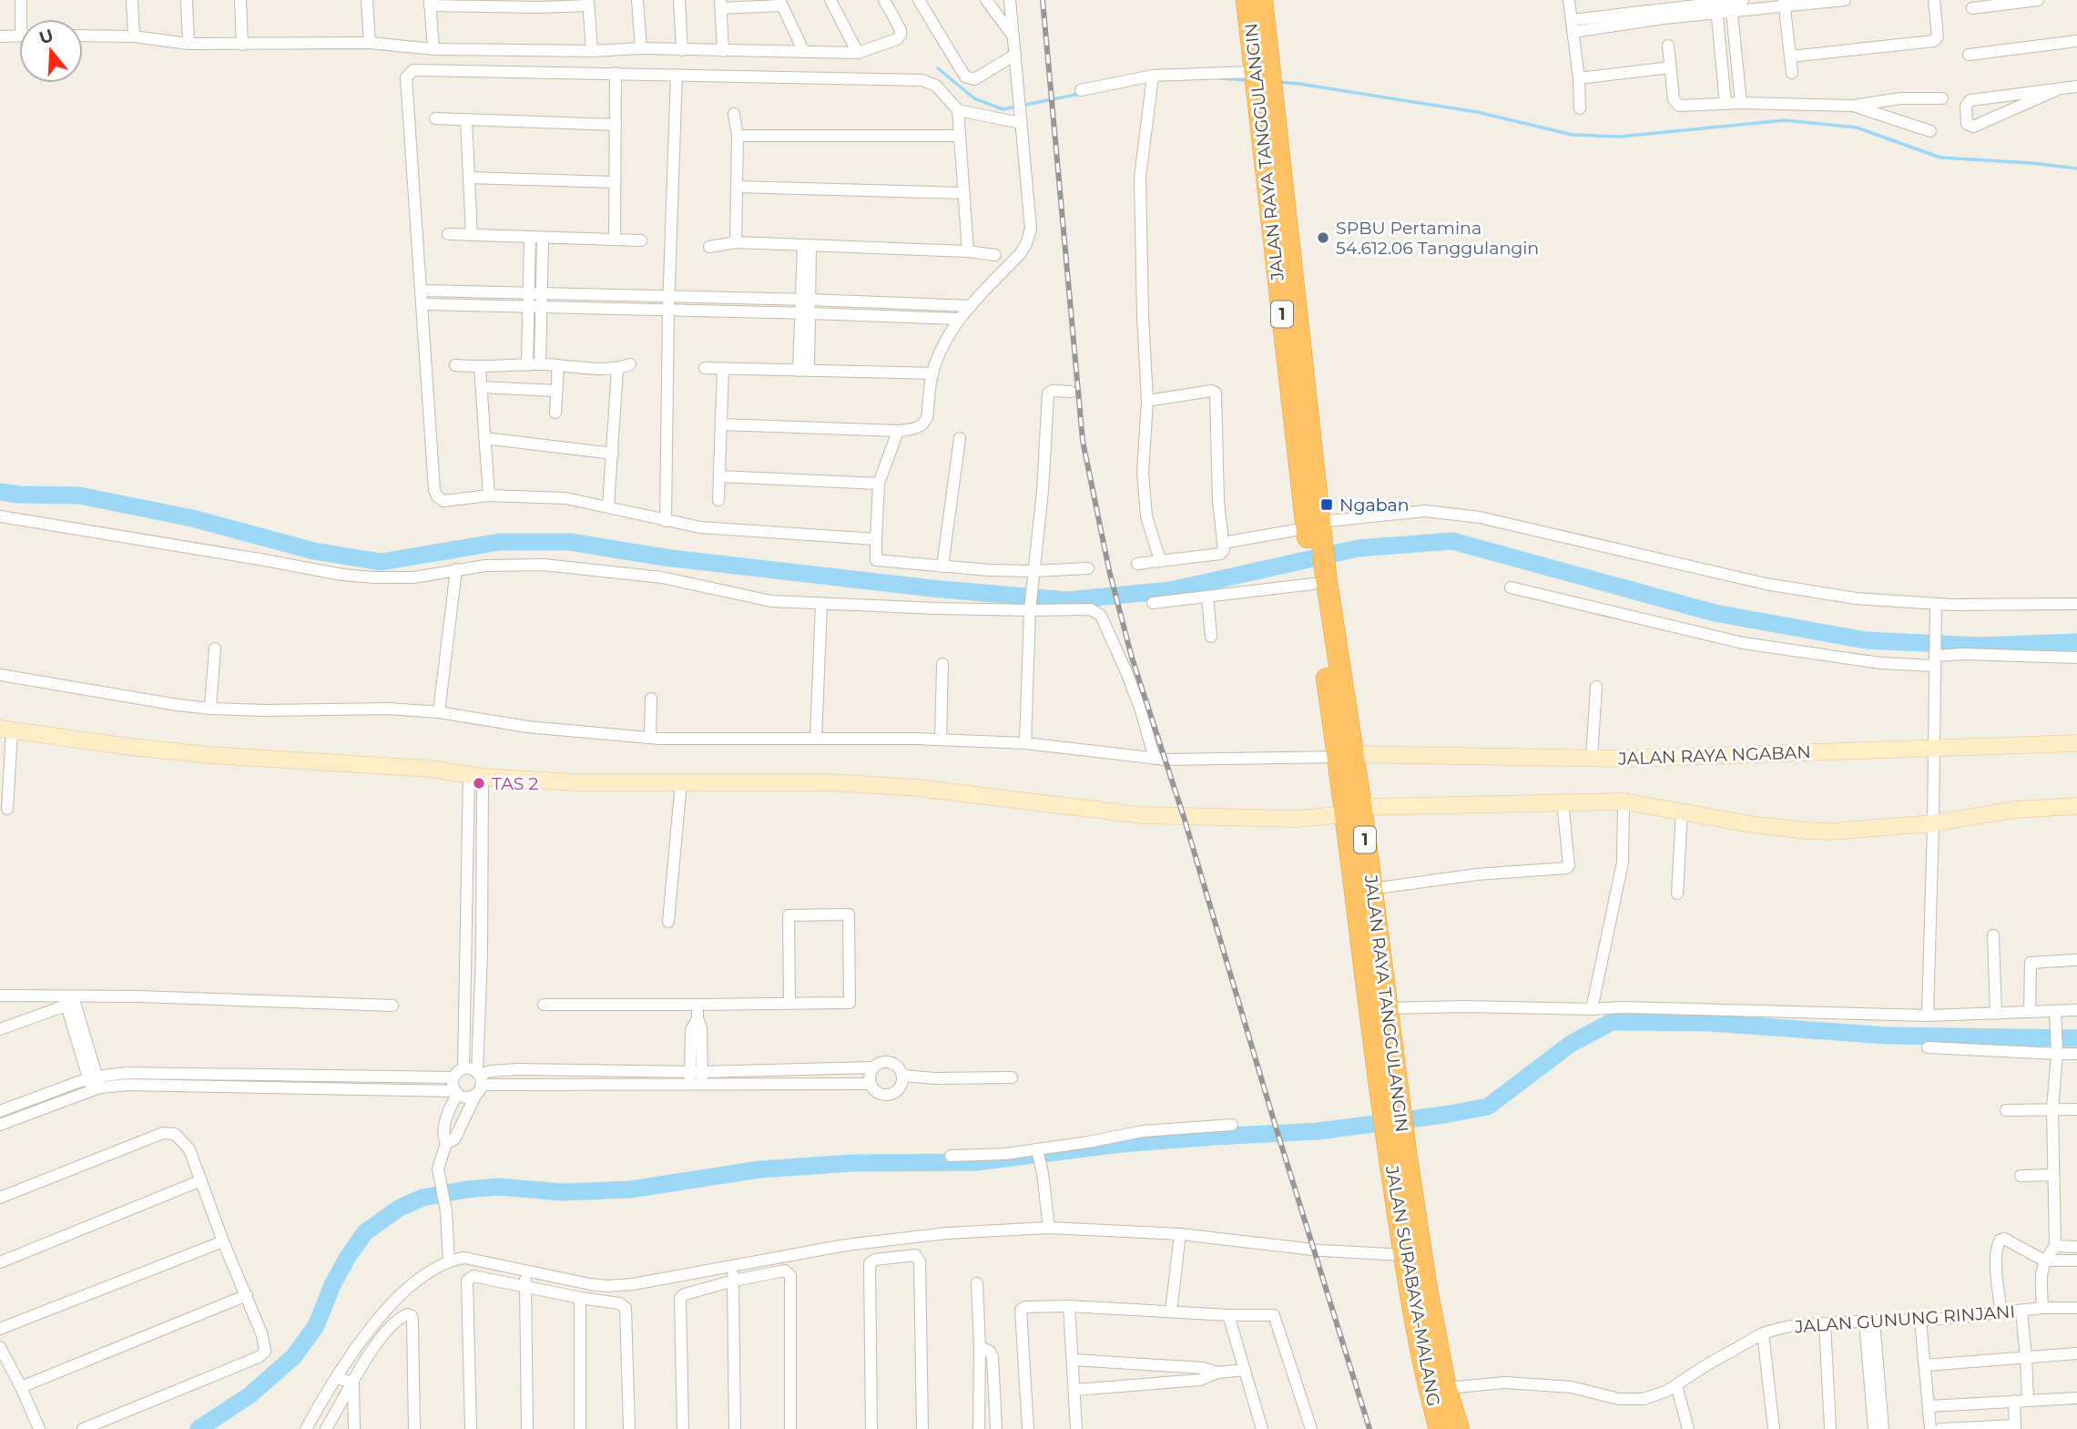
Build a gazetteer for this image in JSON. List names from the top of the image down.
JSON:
{
  "streets": {
    "highway": ["JALAN RAYA TANGGULANGIN", "1", "JALAN SURABAYA-MALANG"],
    "street": ["JALAN RAYA NGABAN", "JALAN GUNUNG RINJANI"]
  },
  "crossings": [
    ["JALAN RAYA TANGGULANGIN", "1"],
    ["JALAN RAYA TANGGULANGIN", "JALAN SURABAYA-MALANG"],
    ["JALAN RAYA TANGGULANGIN", "JALAN GUNUNG RINJANI"],
    ["1", "JALAN RAYA NGABAN"],
    ["1", "JALAN SURABAYA-MALANG"]
  ],
  "places": {
    "other": ["SPBU Pertamina 54.612.06 Tanggulangin", "TAS 2"],
    "transit": ["Ngaban"]
  },
  "north": "top"
}
